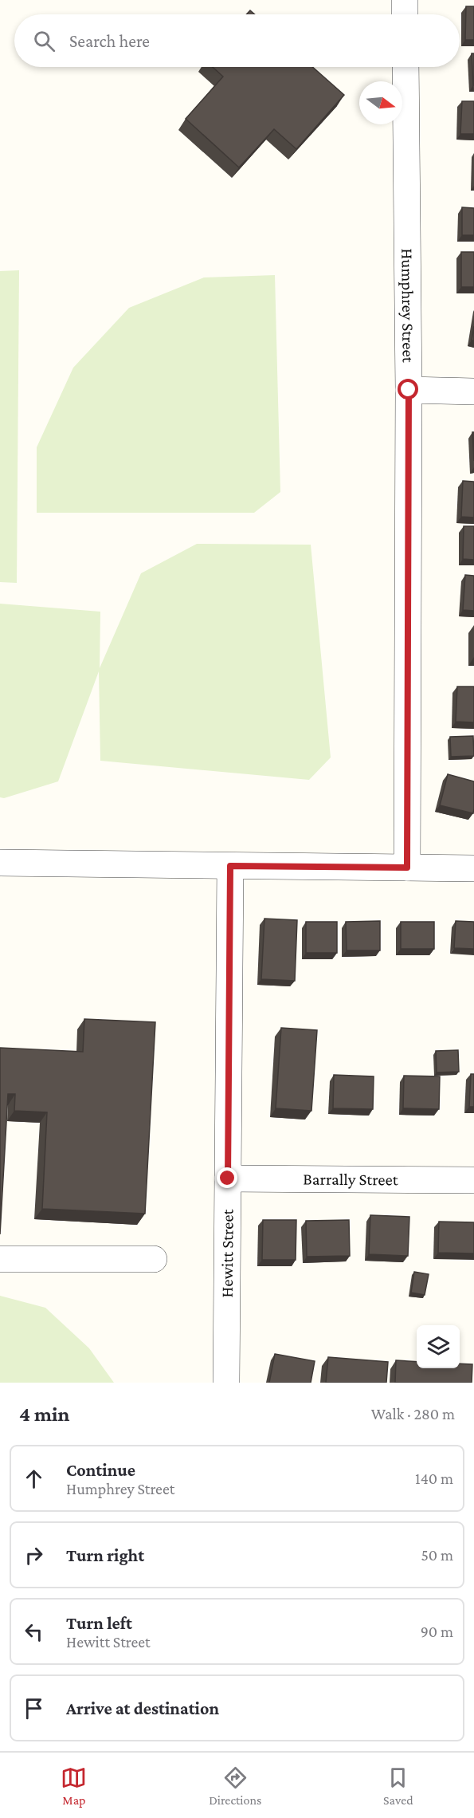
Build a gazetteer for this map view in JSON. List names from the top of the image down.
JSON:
{
  "streets": {
    "street": ["Humphrey Street", "Barrally Street", "Hewitt Street"]
  },
  "crossings": [
    ["Barrally Street", "Hewitt Street"]
  ],
  "north": "right",
  "page": {
    "search": "Search here",
    "heading": ["4 min", "Walk · 280 m"],
    "list": [
      ["Continue", "Humphrey Street", "140 m"],
      ["Turn right", "50 m"],
      ["Turn left", "Hewitt Street", "90 m"],
      "Arrive at destination"
    ],
    "nav": ["Map", "Directions", "Saved"]
  }
}
